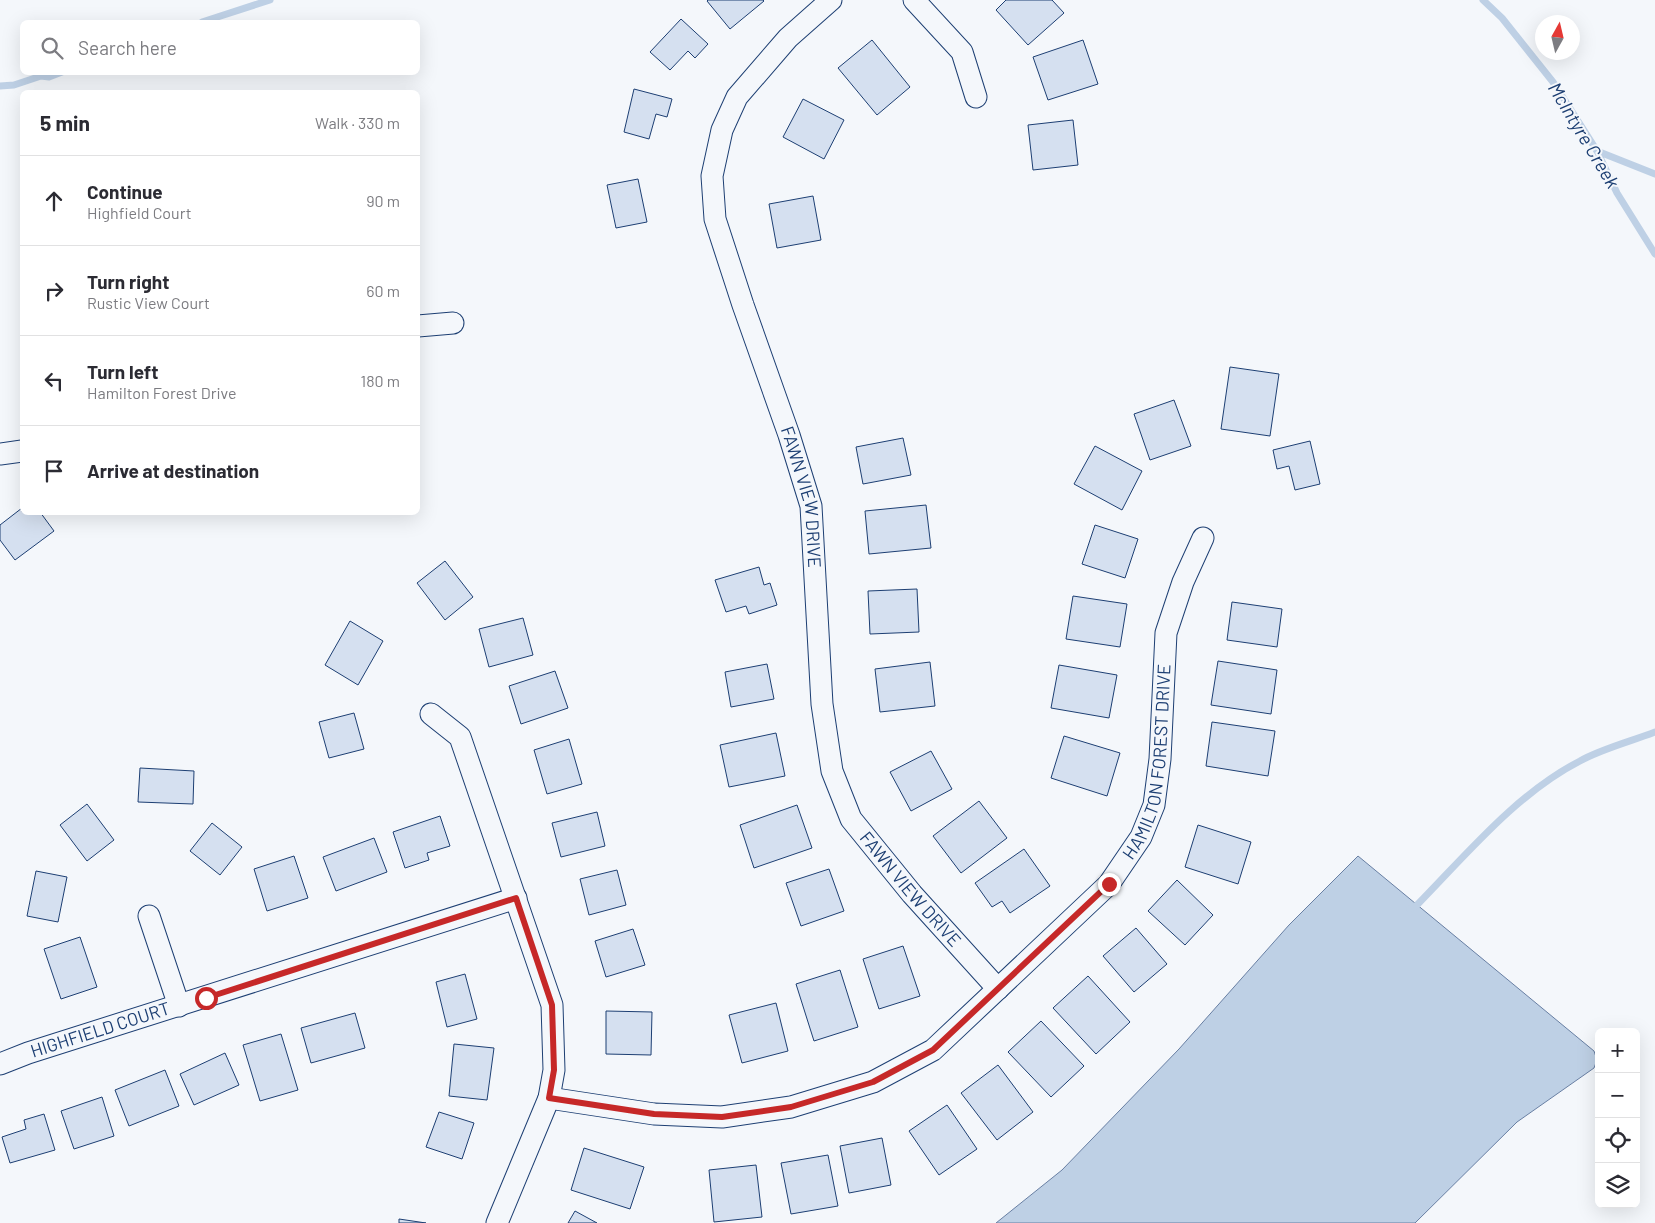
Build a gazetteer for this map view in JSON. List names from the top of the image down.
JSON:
{
  "streets": {
    "street": ["FAWN VIEW DRIVE", "HAMILTON FOREST DRIVE", "HIGHFIELD COURT"]
  },
  "crossings": [
    ["FAWN VIEW DRIVE", "HAMILTON FOREST DRIVE"]
  ],
  "water": ["McIntyre Creek"],
  "north": "top",
  "page": {
    "search": "Search here",
    "heading": ["5 min", "Walk · 330 m"],
    "list": [
      ["Continue", "Highfield Court", "90 m"],
      ["Turn right", "Rustic View Court", "60 m"],
      ["Turn left", "Hamilton Forest Drive", "180 m"],
      "Arrive at destination"
    ],
    "map_buttons": ["+", "−"]
  }
}
